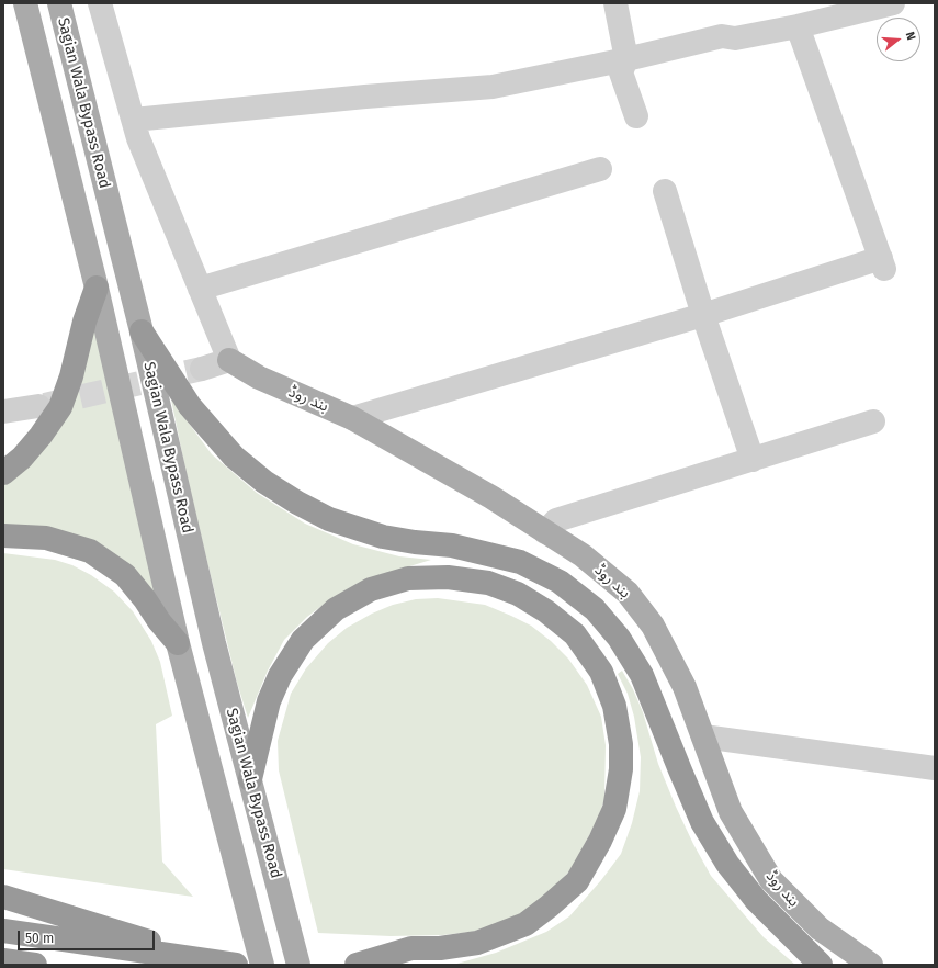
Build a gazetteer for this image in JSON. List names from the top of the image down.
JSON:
{
  "streets": {
    "main road": ["Sagian Wala Bypass Road", "بند روڈ"]
  },
  "scale_bar": "50 m",
  "north": "right"
}
